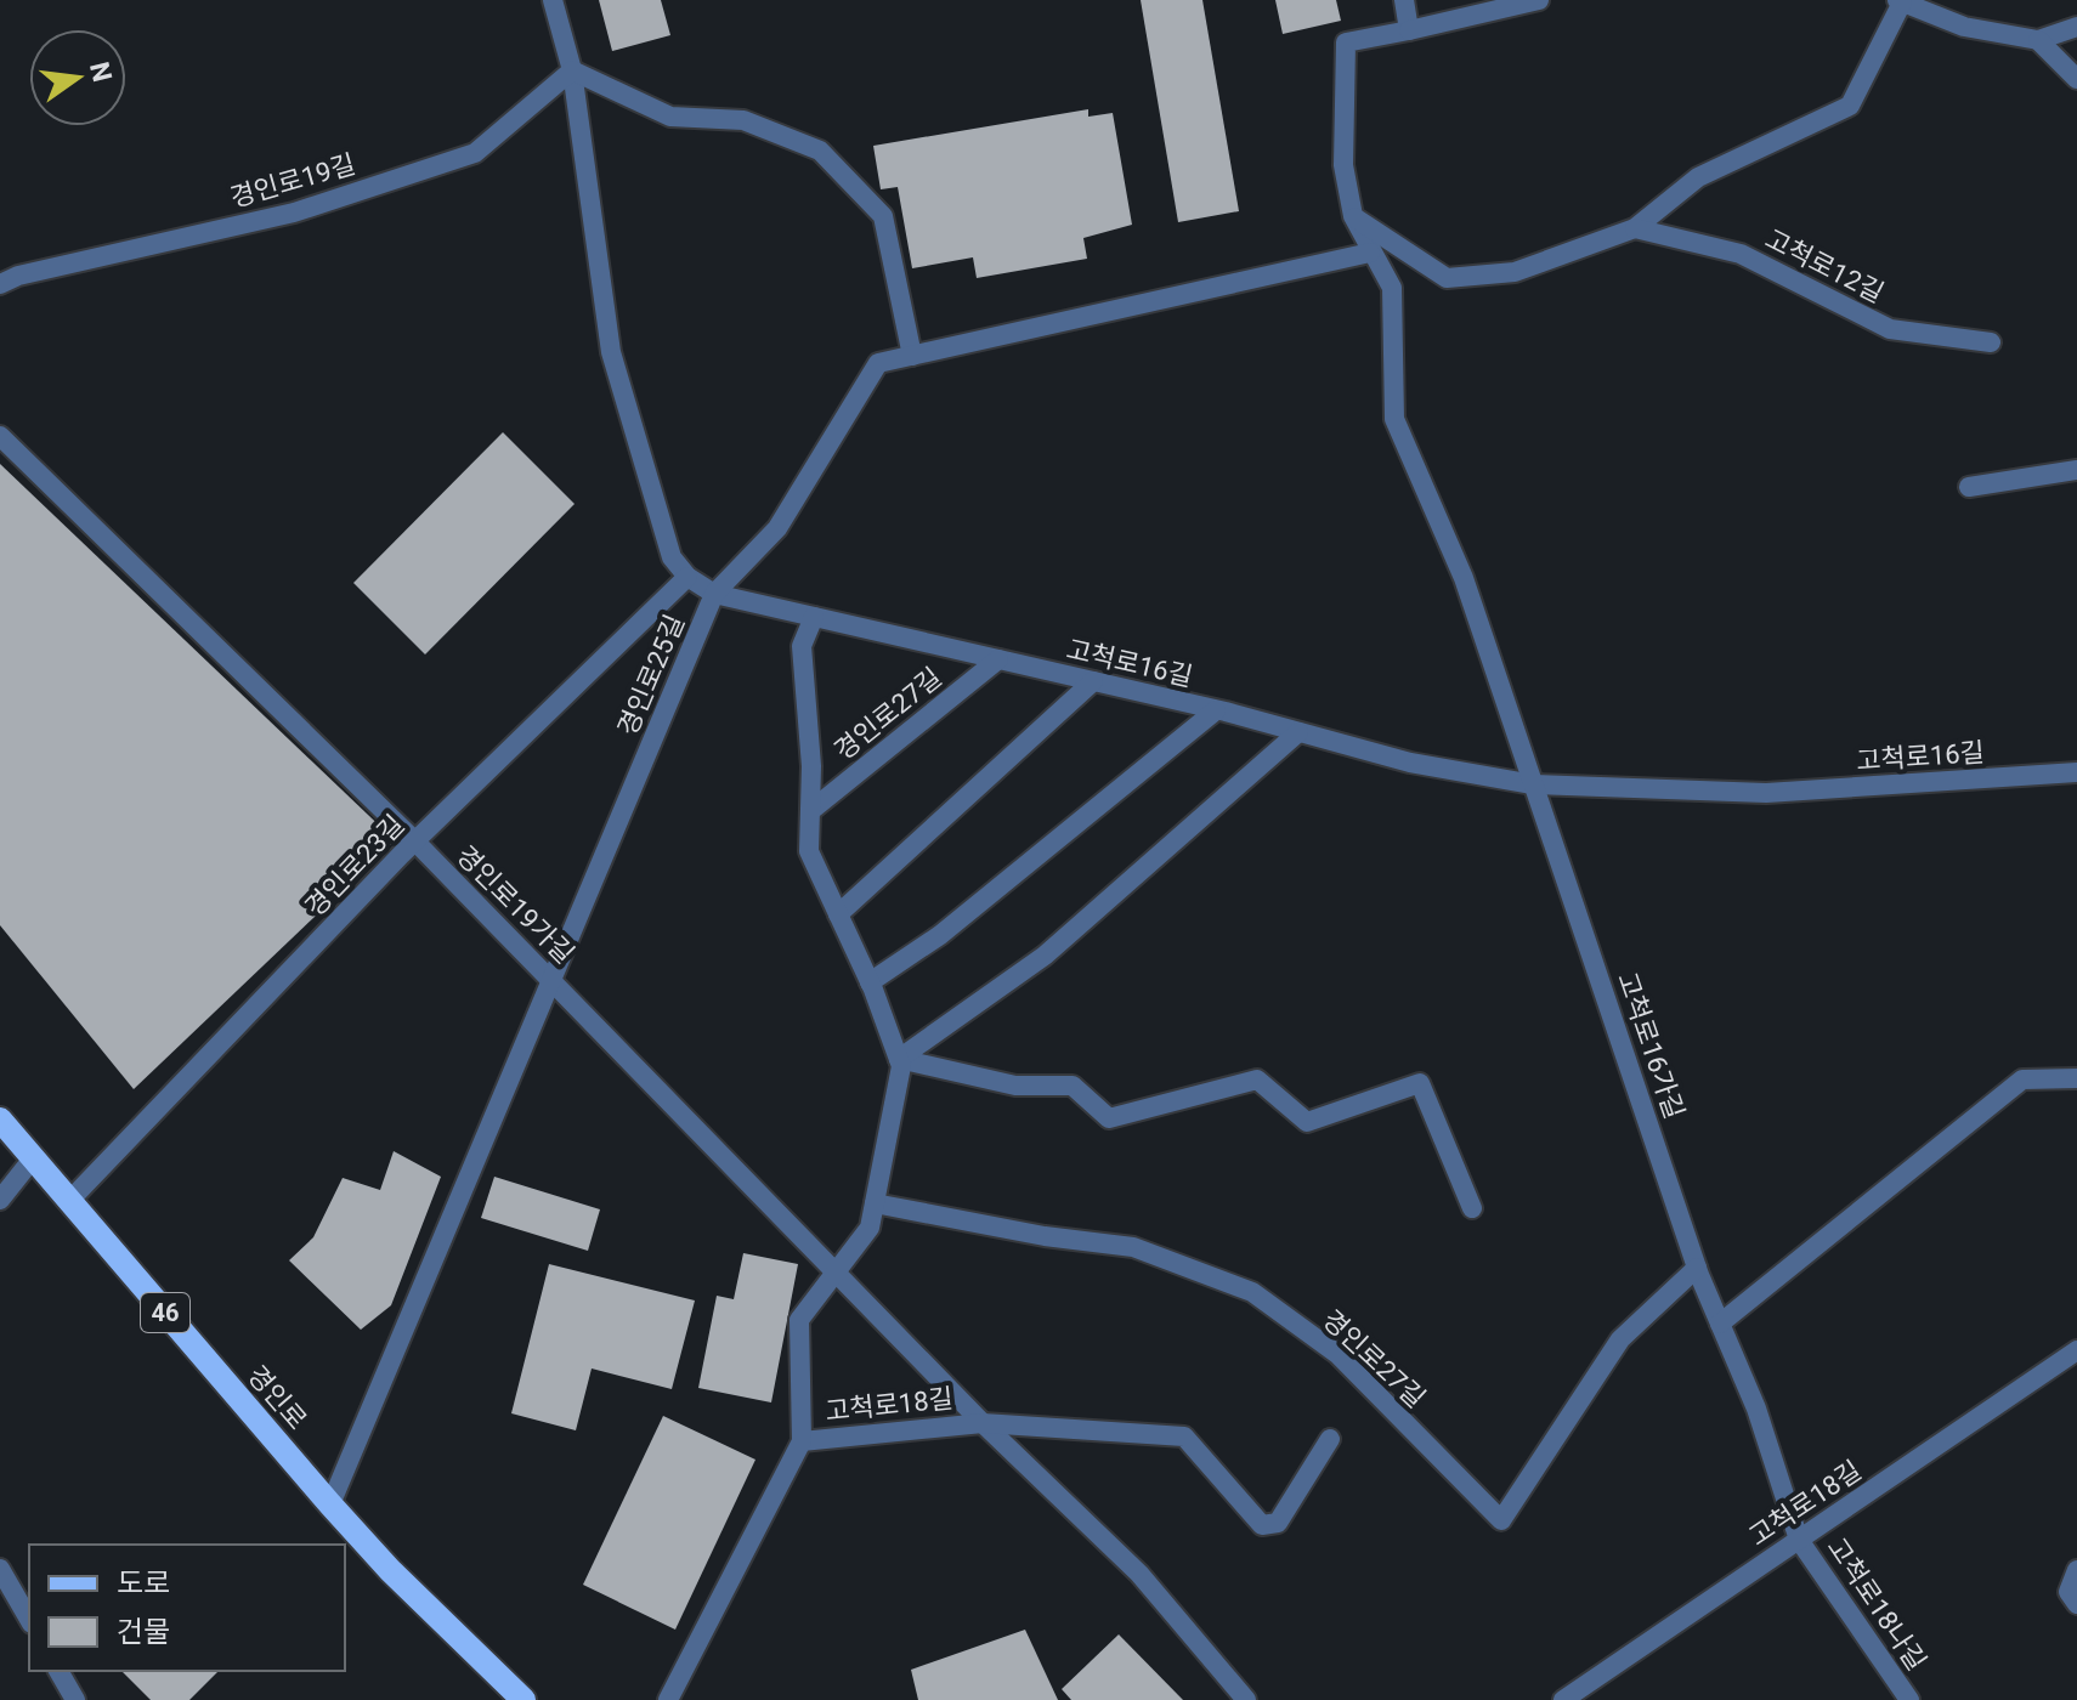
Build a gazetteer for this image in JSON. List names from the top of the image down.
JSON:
{
  "streets": {
    "main road": ["46", "경인로"],
    "street": [
      "경인로19길",
      "고척로12길",
      "고척로16길",
      "경인로25길",
      "경인로27길",
      "경인로23길",
      "경인로19가길",
      "고척로16가길",
      "고척로18길",
      "고척로18나길"
    ]
  },
  "crossings": [
    ["고척로16길", "경인로25길"],
    ["고척로16길", "경인로27길"],
    ["고척로16길", "경인로23길"],
    ["고척로16길", "고척로16가길"],
    ["경인로25길", "경인로19가길"],
    ["경인로25길", "경인로"],
    ["경인로27길", "경인로19가길"],
    ["경인로27길", "고척로16가길"],
    ["경인로27길", "고척로18길"],
    ["경인로23길", "경인로19가길"],
    ["경인로23길", "경인로"],
    ["경인로19가길", "고척로18길"],
    ["고척로16가길", "고척로18길"],
    ["고척로16가길", "고척로18나길"],
    ["고척로18길", "고척로18나길"]
  ],
  "legend": ["도로", "건물"],
  "north": "right"
}
